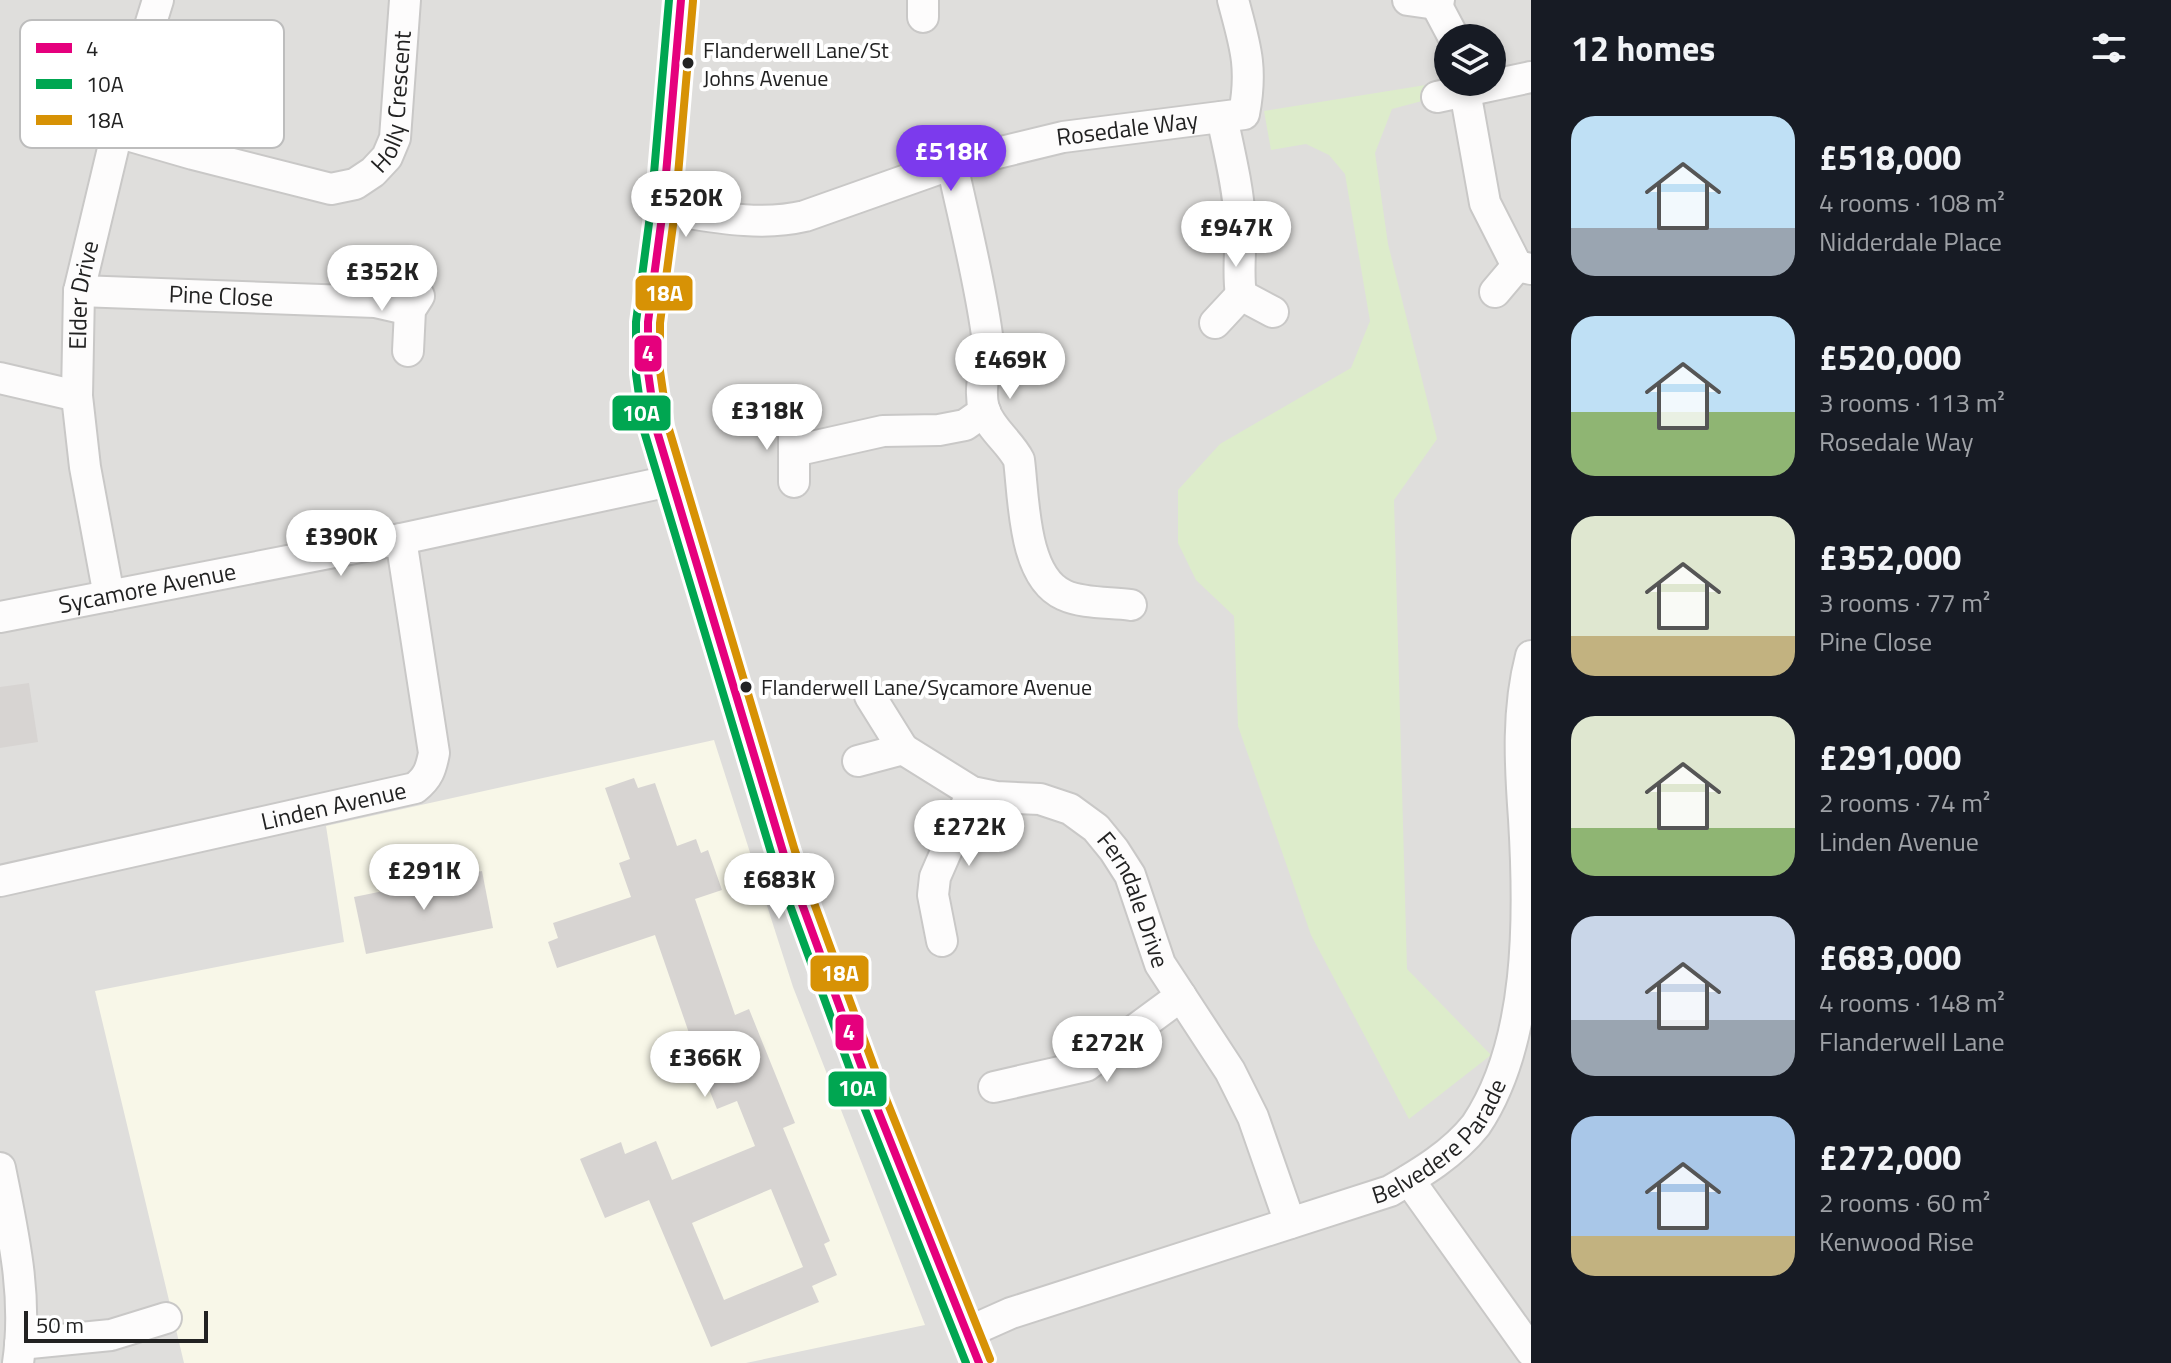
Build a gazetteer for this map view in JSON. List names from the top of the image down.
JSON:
{
  "streets": {
    "street": [
      "Holly Crescent",
      "Rosedale Way",
      "Elder Drive",
      "Pine Close",
      "Sycamore Avenue",
      "Linden Avenue",
      "Ferndale Drive",
      "Belvedere Parade"
    ]
  },
  "crossings": [
    ["Elder Drive", "Pine Close"],
    ["Elder Drive", "Sycamore Avenue"],
    ["Sycamore Avenue", "Linden Avenue"],
    ["Ferndale Drive", "Belvedere Parade"]
  ],
  "places": ["Flanderwell Lane/St Johns Avenue", "Flanderwell Lane/Sycamore Avenue"],
  "lines": ["transit line 4", "transit line 10A", "transit line 18A"],
  "legend": ["4", "10A", "18A"],
  "scale_bar": "50 m",
  "page": {
    "heading": "12 homes",
    "list": [
      {
        "name": "£518,000",
        "note": "4 rooms · 108 m² · Nidderdale Place"
      },
      {
        "name": "£520,000",
        "note": "3 rooms · 113 m² · Rosedale Way"
      },
      {
        "name": "£352,000",
        "note": "3 rooms · 77 m² · Pine Close"
      },
      {
        "name": "£291,000",
        "note": "2 rooms · 74 m² · Linden Avenue"
      },
      {
        "name": "£683,000",
        "note": "4 rooms · 148 m² · Flanderwell Lane"
      },
      {
        "name": "£272,000",
        "note": "2 rooms · 60 m² · Kenwood Rise"
      }
    ],
    "price": [
      "£518K",
      "£520K",
      "£947K",
      "£352K",
      "£469K",
      "£318K",
      "£390K",
      "£272K",
      "£291K",
      "£683K",
      "£272K",
      "£366K"
    ],
    "scale": "50 m"
  }
}
